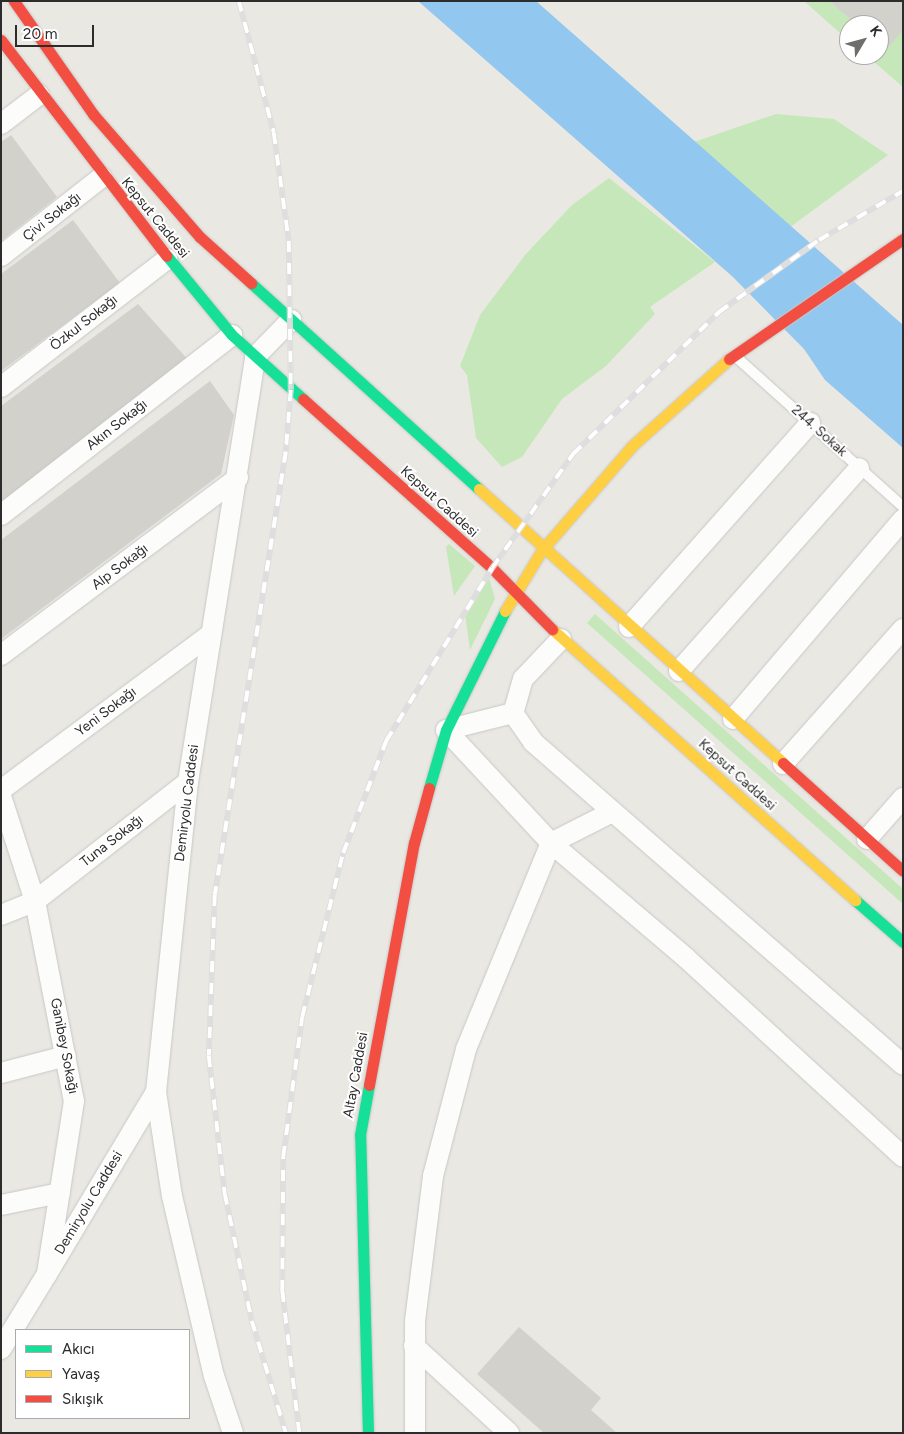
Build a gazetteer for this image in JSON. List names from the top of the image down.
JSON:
{
  "streets": {
    "main road": ["Kepsut Caddesi", "Altay Caddesi"],
    "street": [
      "Çivi Sokağı",
      "Özkul Sokağı",
      "Akın Sokağı",
      "Alp Sokağı",
      "Yeni Sokağı",
      "Demiryolu Caddesi",
      "Tuna Sokağı",
      "Ganibey Sokağı"
    ],
    "lane": ["244. Sokak"]
  },
  "crossings": [
    ["Çivi Sokağı", "Kepsut Caddesi"],
    ["Kepsut Caddesi", "Özkul Sokağı"],
    ["Kepsut Caddesi", "Akın Sokağı"],
    ["Kepsut Caddesi", "Demiryolu Caddesi"],
    ["Kepsut Caddesi", "Altay Caddesi"],
    ["244. Sokak", "Altay Caddesi"],
    ["Alp Sokağı", "Demiryolu Caddesi"],
    ["Yeni Sokağı", "Demiryolu Caddesi"],
    ["Demiryolu Caddesi", "Tuna Sokağı"],
    ["Demiryolu Caddesi", "Ganibey Sokağı"],
    ["Tuna Sokağı", "Ganibey Sokağı"]
  ],
  "legend": ["Akıcı", "Yavaş", "Sıkışık"],
  "scale_bar": "20 m",
  "north": "top right"
}
